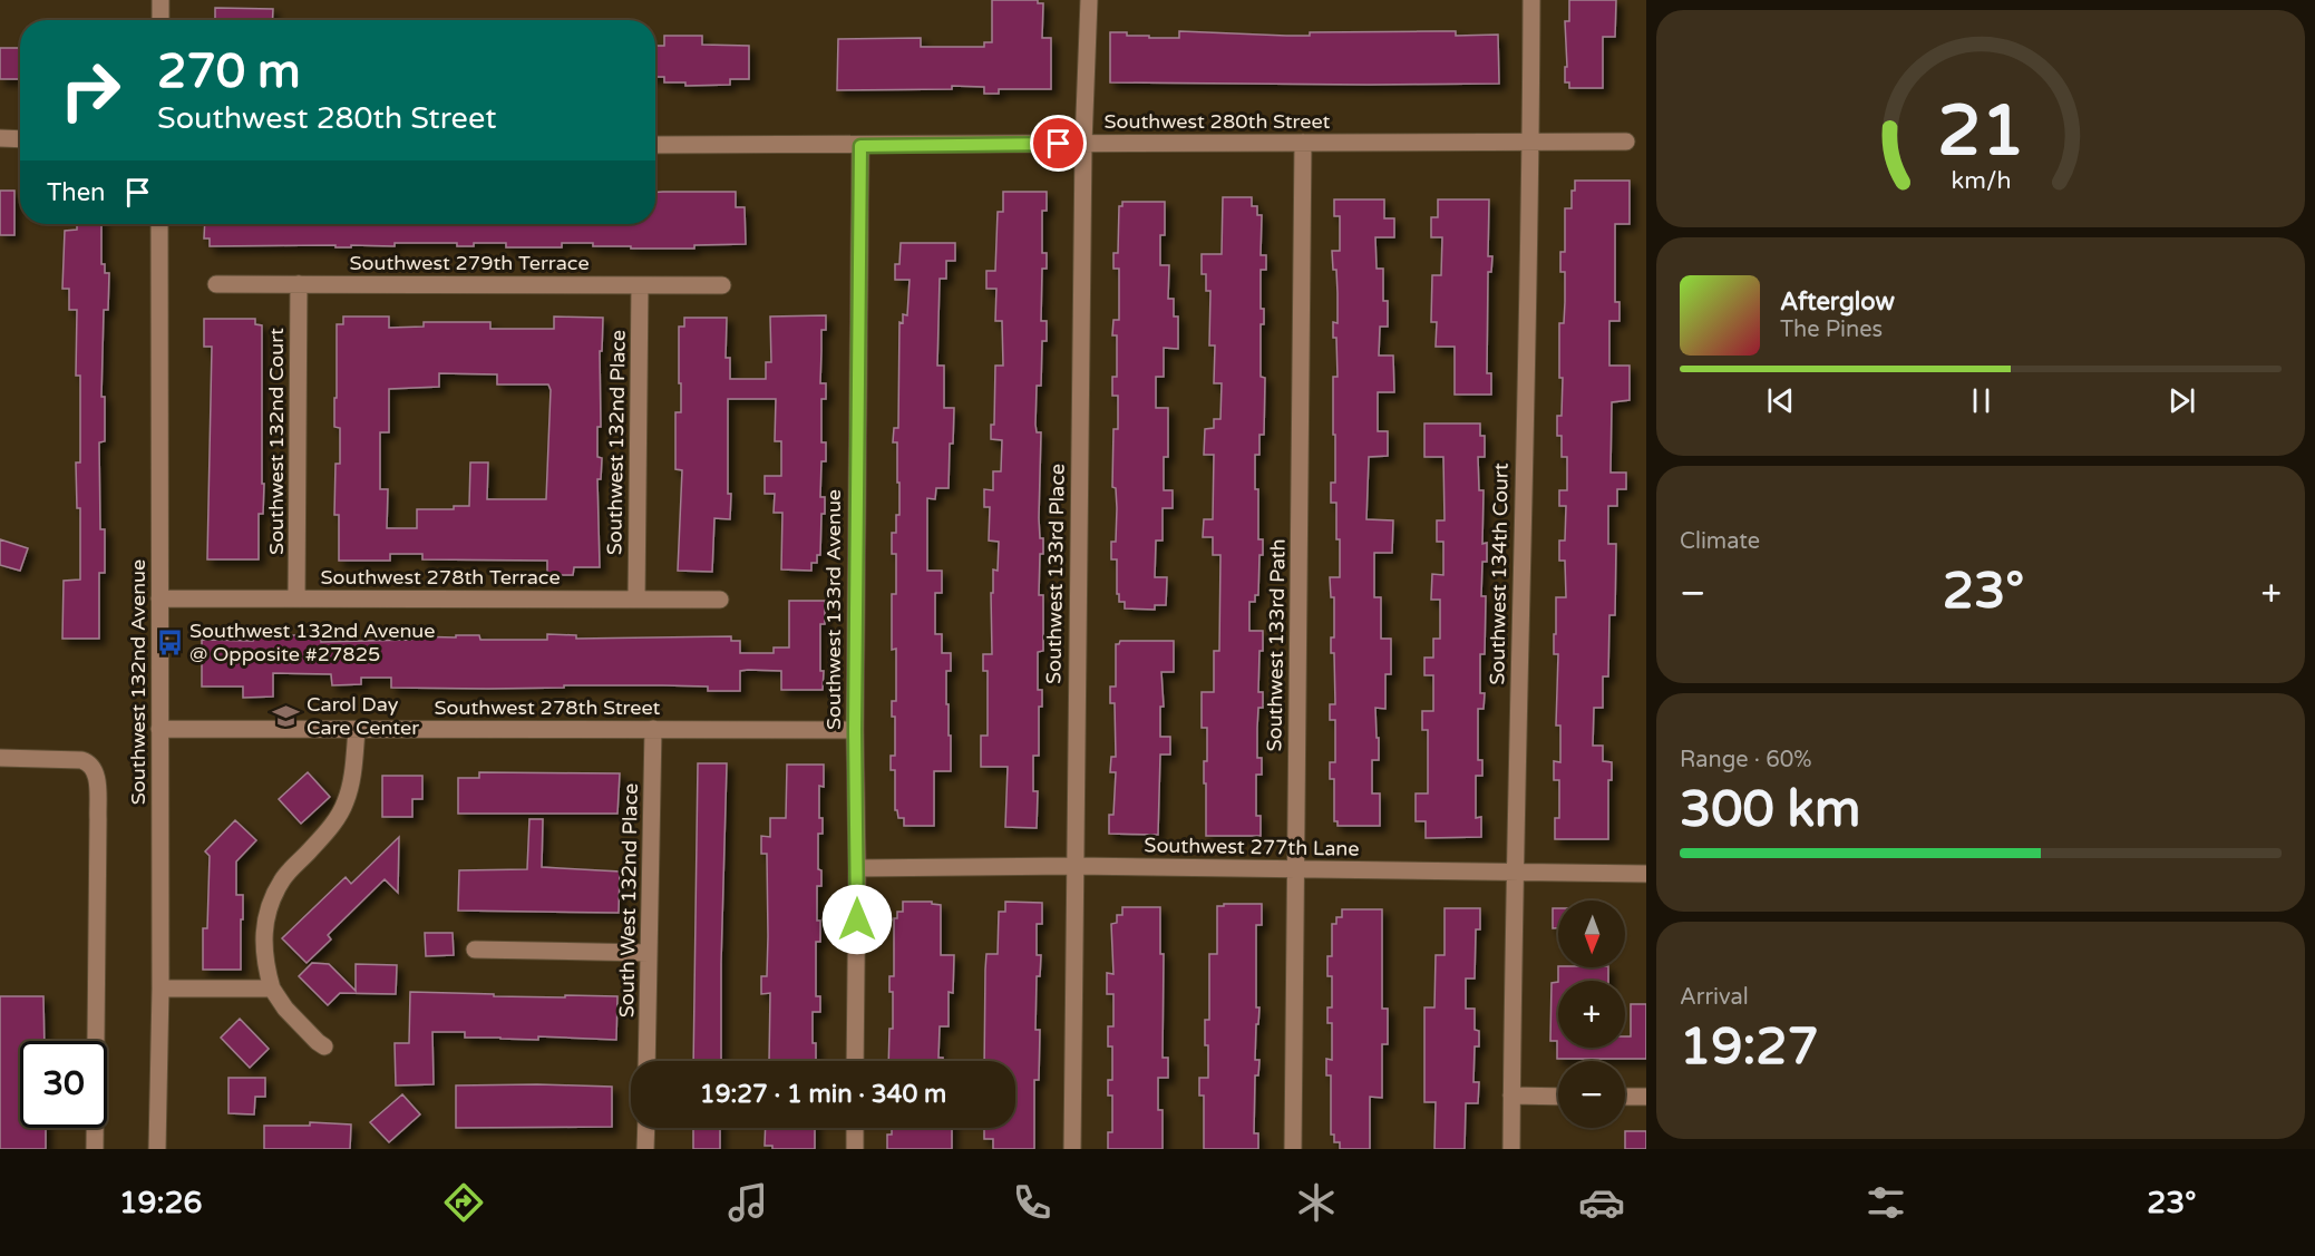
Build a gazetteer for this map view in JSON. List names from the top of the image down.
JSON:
{
  "streets": {
    "street": [
      "Southwest 280th Street",
      "Southwest 279th Terrace",
      "Southwest 132nd Court",
      "Southwest 132nd Place",
      "Southwest 133rd Place",
      "Southwest 134th Court",
      "Southwest 278th Terrace",
      "Southwest 133rd Avenue",
      "Southwest 133rd Path",
      "Southwest 132nd Avenue",
      "Southwest 278th Street",
      "Southwest 277th Lane",
      "South West 132nd Place"
    ]
  },
  "crossings": [
    ["Southwest 280th Street", "Southwest 133rd Place"],
    ["Southwest 280th Street", "Southwest 134th Court"],
    ["Southwest 280th Street", "Southwest 133rd Avenue"],
    ["Southwest 280th Street", "Southwest 133rd Path"],
    ["Southwest 279th Terrace", "Southwest 132nd Court"],
    ["Southwest 279th Terrace", "Southwest 132nd Place"],
    ["Southwest 132nd Court", "Southwest 278th Terrace"],
    ["Southwest 132nd Place", "Southwest 278th Terrace"],
    ["Southwest 133rd Place", "Southwest 277th Lane"],
    ["Southwest 134th Court", "Southwest 277th Lane"],
    ["Southwest 278th Terrace", "Southwest 132nd Avenue"],
    ["Southwest 133rd Avenue", "Southwest 278th Street"],
    ["Southwest 133rd Avenue", "Southwest 277th Lane"],
    ["Southwest 133rd Path", "Southwest 277th Lane"],
    ["Southwest 132nd Avenue", "Southwest 278th Street"],
    ["Southwest 278th Street", "South West 132nd Place"]
  ],
  "places": {
    "bus stop": ["Southwest 132nd Avenue @ Opposite #27825"],
    "school or university": ["Carol Day Care Center"]
  },
  "north": "bottom",
  "page": {
    "turn": ["270 m", "Southwest 280th Street"],
    "then": "Then",
    "song": ["Afterglow", "The Pines"],
    "tile": [
      "Climate",
      ["Range · 60%", "300 km"],
      ["Arrival", "19:27"]
    ],
    "heat": ["−", "23°", "+"],
    "map_buttons": ["+", "−"],
    "limit": "30",
    "trip": "19:27 · 1 min · 340 m",
    "tabs": ["19:26", "23°"],
    "gauge": ["21", "km/h"]
  }
}
